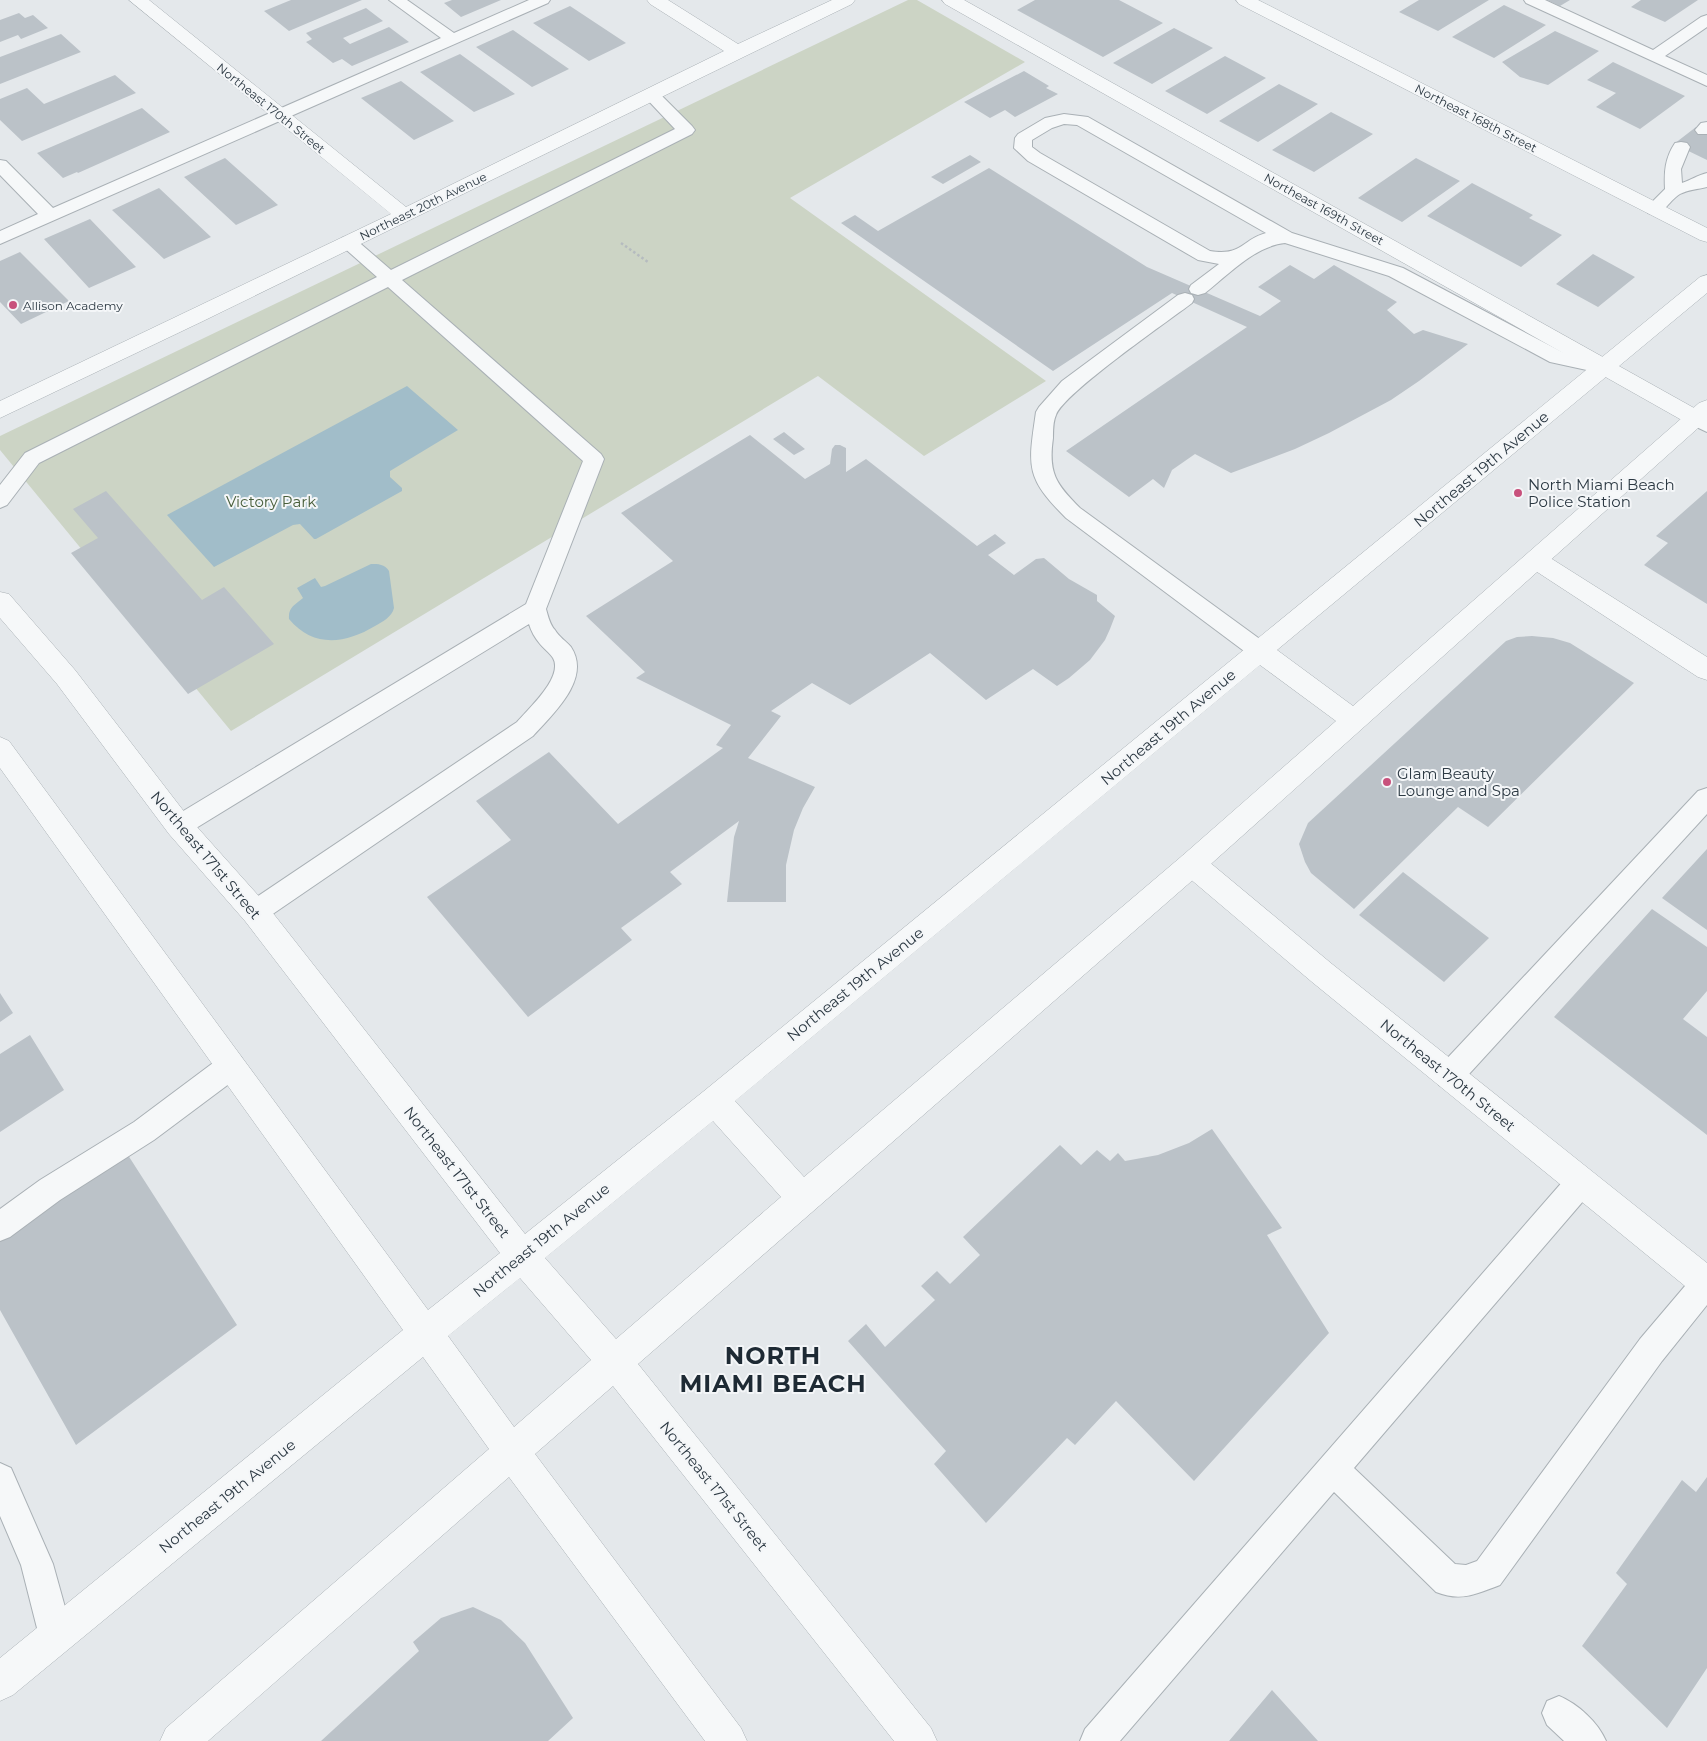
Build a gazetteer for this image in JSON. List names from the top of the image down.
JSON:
{
  "streets": {
    "street": [
      "Northeast 170th Street",
      "Northeast 168th Street",
      "Northeast 20th Avenue",
      "Northeast 169th Street",
      "Northeast 19th Avenue",
      "Northeast 171st Street"
    ]
  },
  "crossings": [
    ["Northeast 170th Street", "Northeast 20th Avenue"],
    ["Northeast 169th Street", "Northeast 19th Avenue"],
    ["Northeast 19th Avenue", "Northeast 171st Street"]
  ],
  "districts": ["NORTH MIAMI BEACH"],
  "parks": ["Victory Park"],
  "places": ["Allison Academy", "North Miami Beach Police Station", "Glam Beauty Lounge and Spa"]
}
